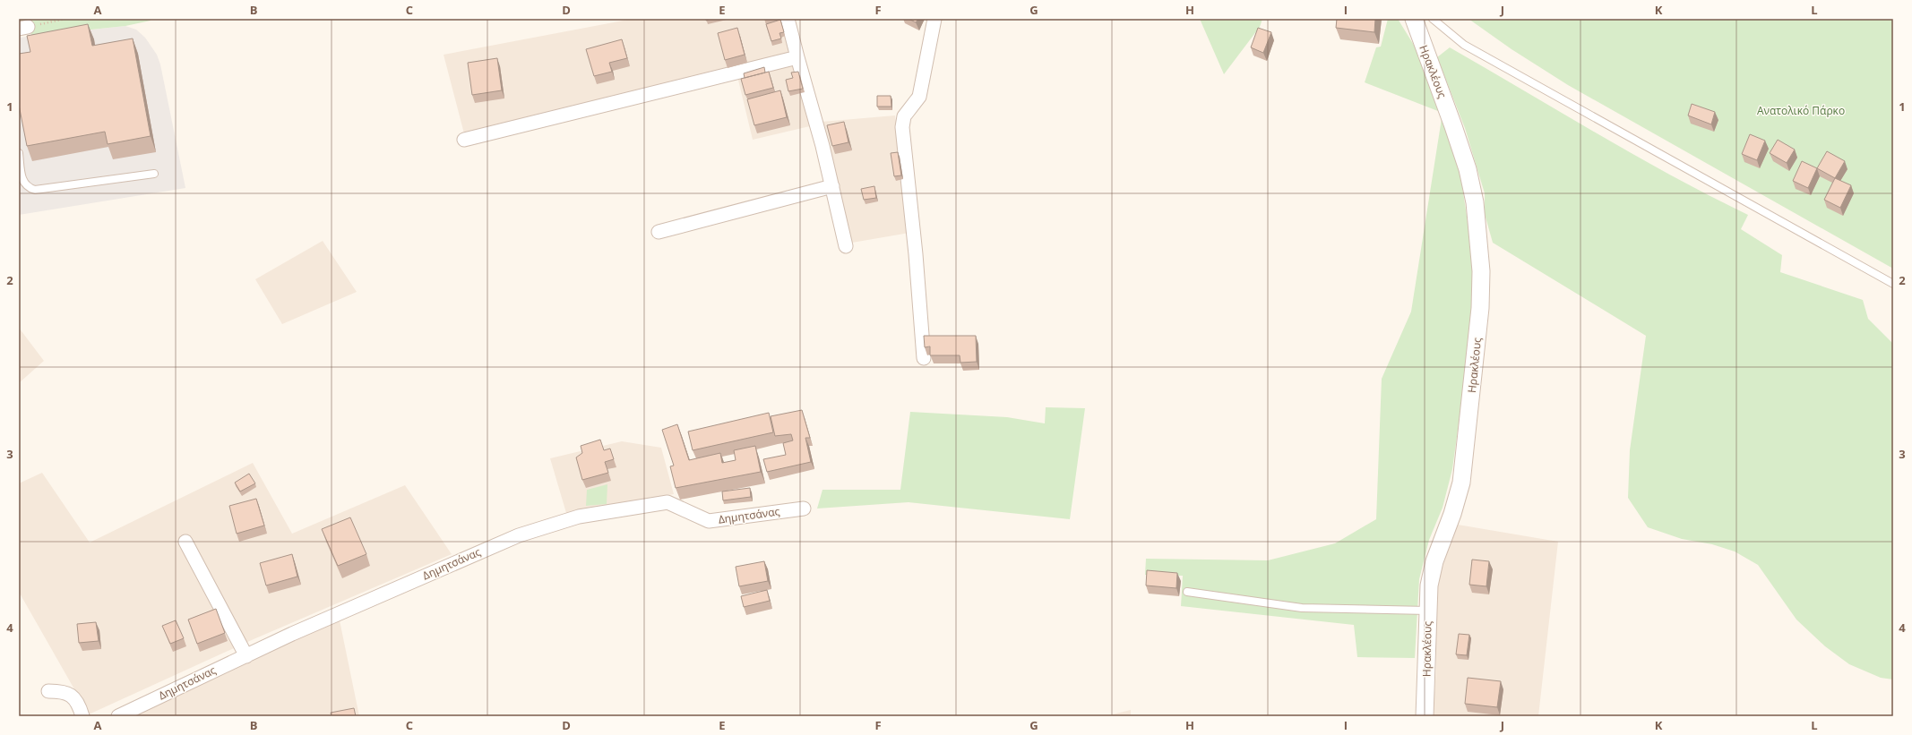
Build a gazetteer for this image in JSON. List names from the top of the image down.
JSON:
{
  "streets": {
    "street": ["Ηρακλέους", "Δημητσάνας"]
  },
  "parks": ["Ανατολικό Πάρκο"],
  "grid": {
    "columns": [
      "A",
      "B",
      "C",
      "D",
      "E",
      "F",
      "G",
      "H",
      "I",
      "J",
      "K",
      "L"
    ],
    "rows": [
      "1",
      "2",
      "3",
      "4"
    ]
  }
}
